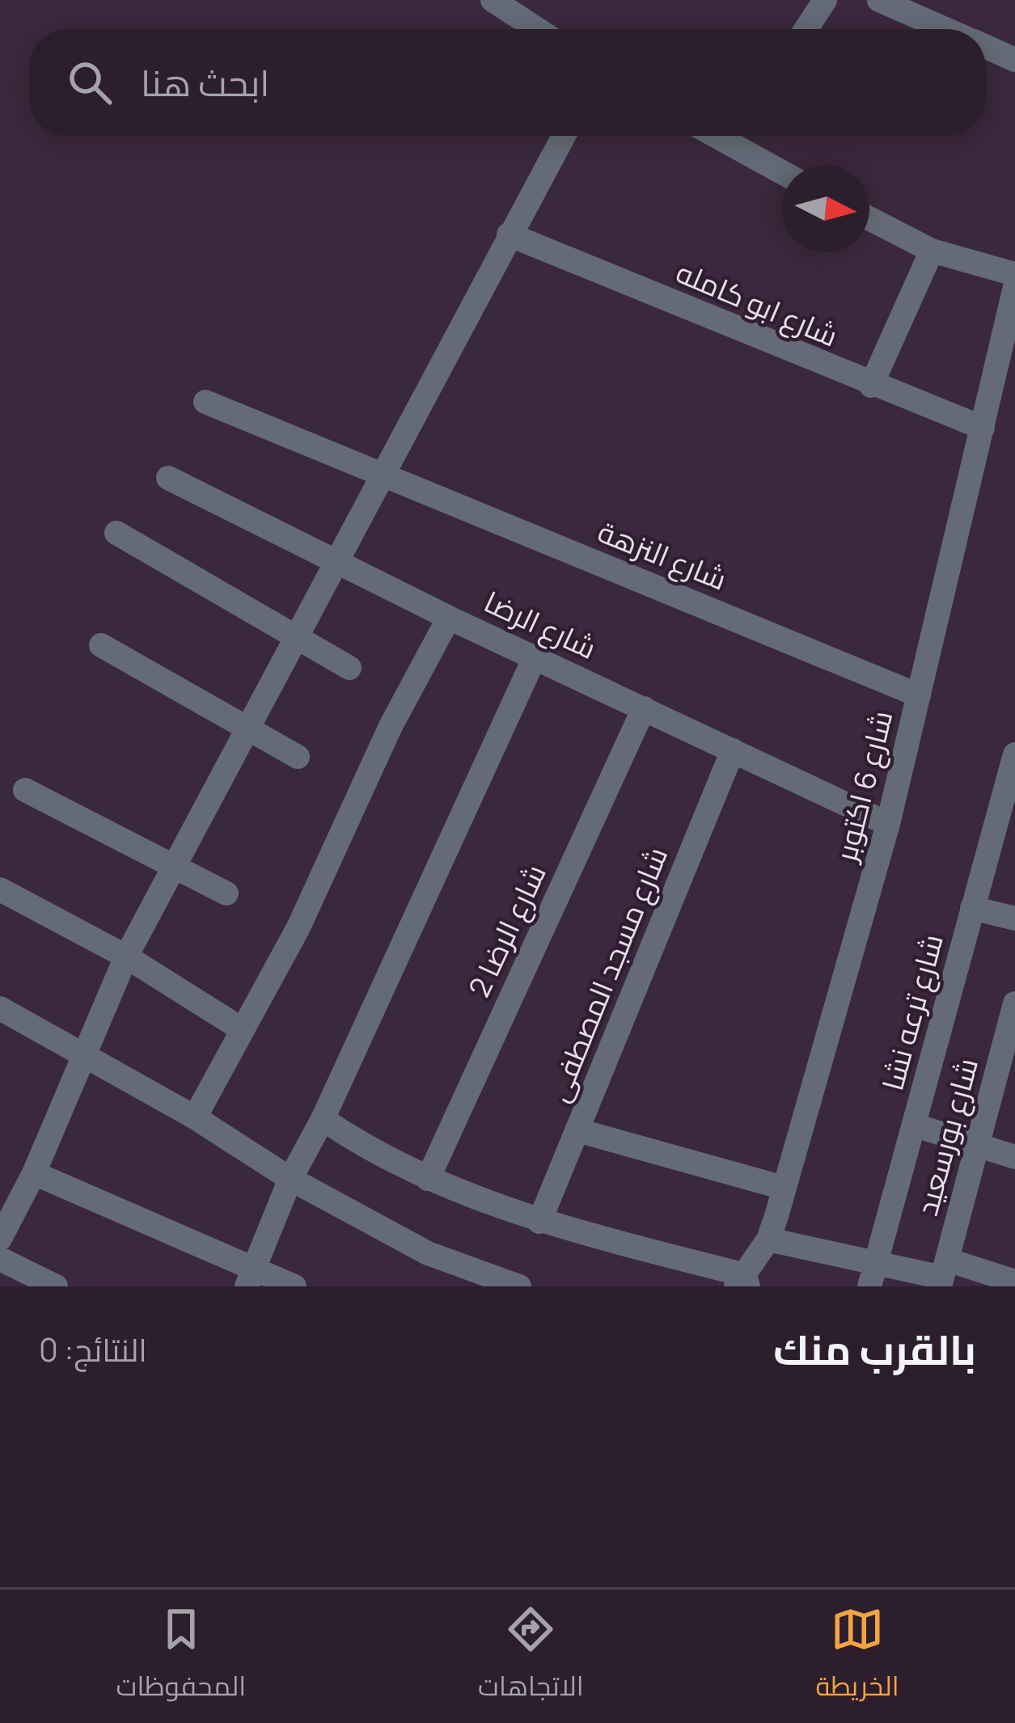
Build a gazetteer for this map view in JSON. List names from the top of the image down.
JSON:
{
  "streets": {
    "street": [
      "شارع ابو كامله",
      "شارع النزهة",
      "شارع الرضا",
      "شارع 6 اكتوبر",
      "شارع الرضا 2",
      "شارع مسجد المصطفى",
      "شارع ترعه نشا",
      "شارع بورسعيد"
    ]
  },
  "crossings": [
    ["شارع ابو كامله", "شارع 6 اكتوبر"],
    ["شارع النزهة", "شارع 6 اكتوبر"],
    ["شارع الرضا", "شارع 6 اكتوبر"],
    ["شارع الرضا", "شارع الرضا 2"],
    ["شارع الرضا", "شارع مسجد المصطفى"]
  ],
  "north": "right",
  "page": {
    "search": "ابحث هنا",
    "heading": ["بالقرب منك", "النتائج: 0"],
    "nav": ["الخريطة", "الاتجاهات", "المحفوظات"]
  }
}
